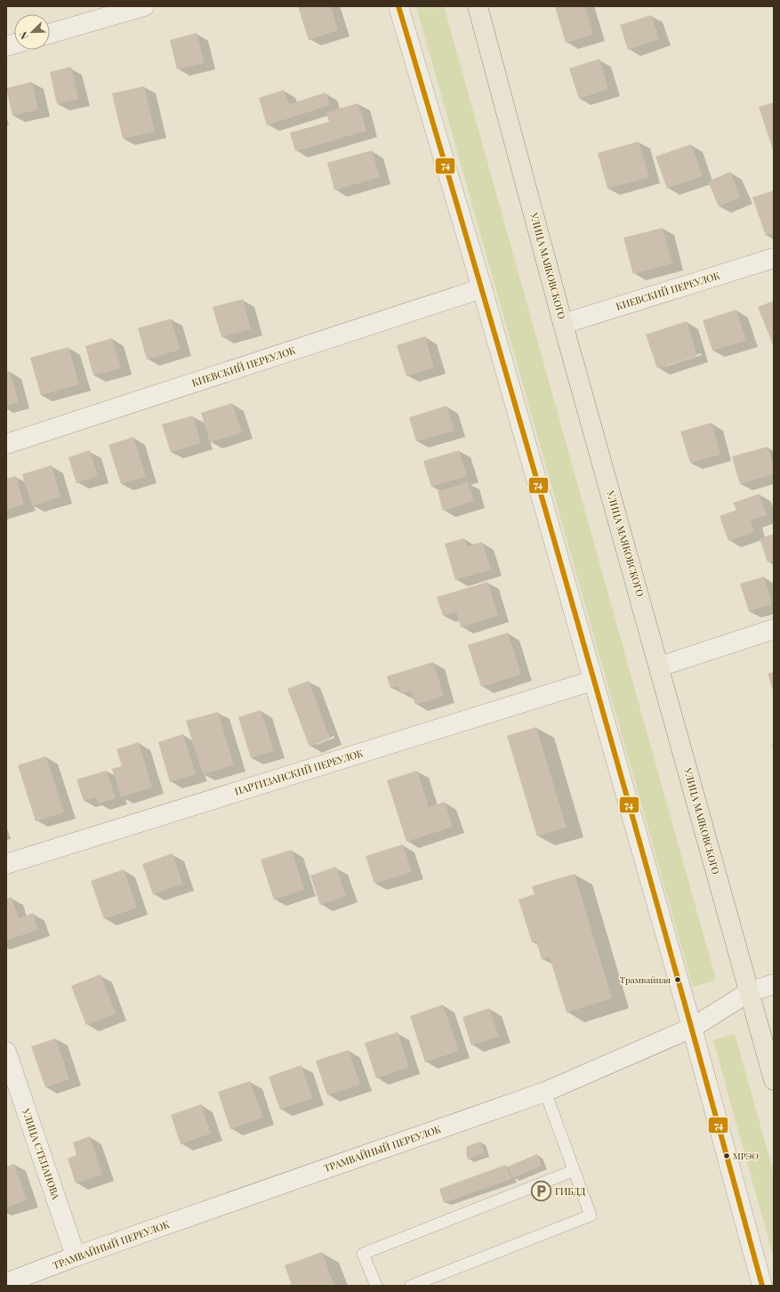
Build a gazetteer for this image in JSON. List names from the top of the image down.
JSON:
{
  "streets": {
    "main road": ["УЛИЦА МАЯКОВСКОГО"],
    "street": [
      "КИЕВСКИЙ ПЕРЕУЛОК",
      "ПАРТИЗАНСКИЙ ПЕРЕУЛОК",
      "ТРАМВАЙНЫЙ ПЕРЕУЛОК",
      "УЛИЦА СТЕПАНОВА"
    ]
  },
  "crossings": [
    ["УЛИЦА МАЯКОВСКОГО", "КИЕВСКИЙ ПЕРЕУЛОК"],
    ["УЛИЦА МАЯКОВСКОГО", "ТРАМВАЙНЫЙ ПЕРЕУЛОК"],
    ["ТРАМВАЙНЫЙ ПЕРЕУЛОК", "УЛИЦА СТЕПАНОВА"]
  ],
  "places": {
    "other": ["Трамвайная", "МРЭО"],
    "parking": ["ГИБДД"]
  },
  "lines": ["transit line 74"],
  "north": "bottom left"
}
